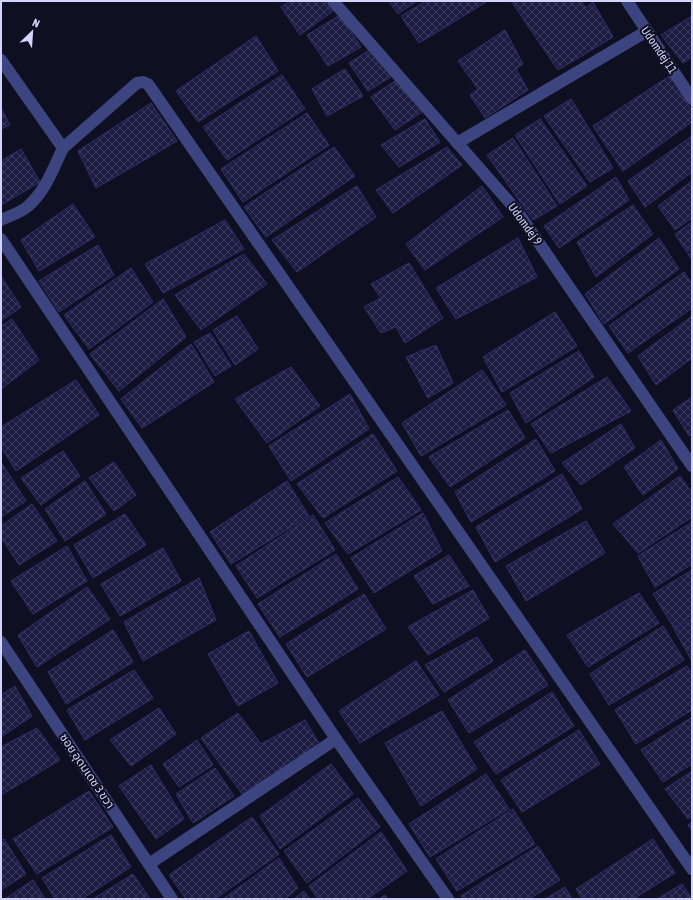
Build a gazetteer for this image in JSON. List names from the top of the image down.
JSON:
{
  "streets": {
    "street": ["Udomdej 11", "Udomdej 9", "ซอย อุดมเดช 3 ขวา"]
  },
  "north": "top right"
}
